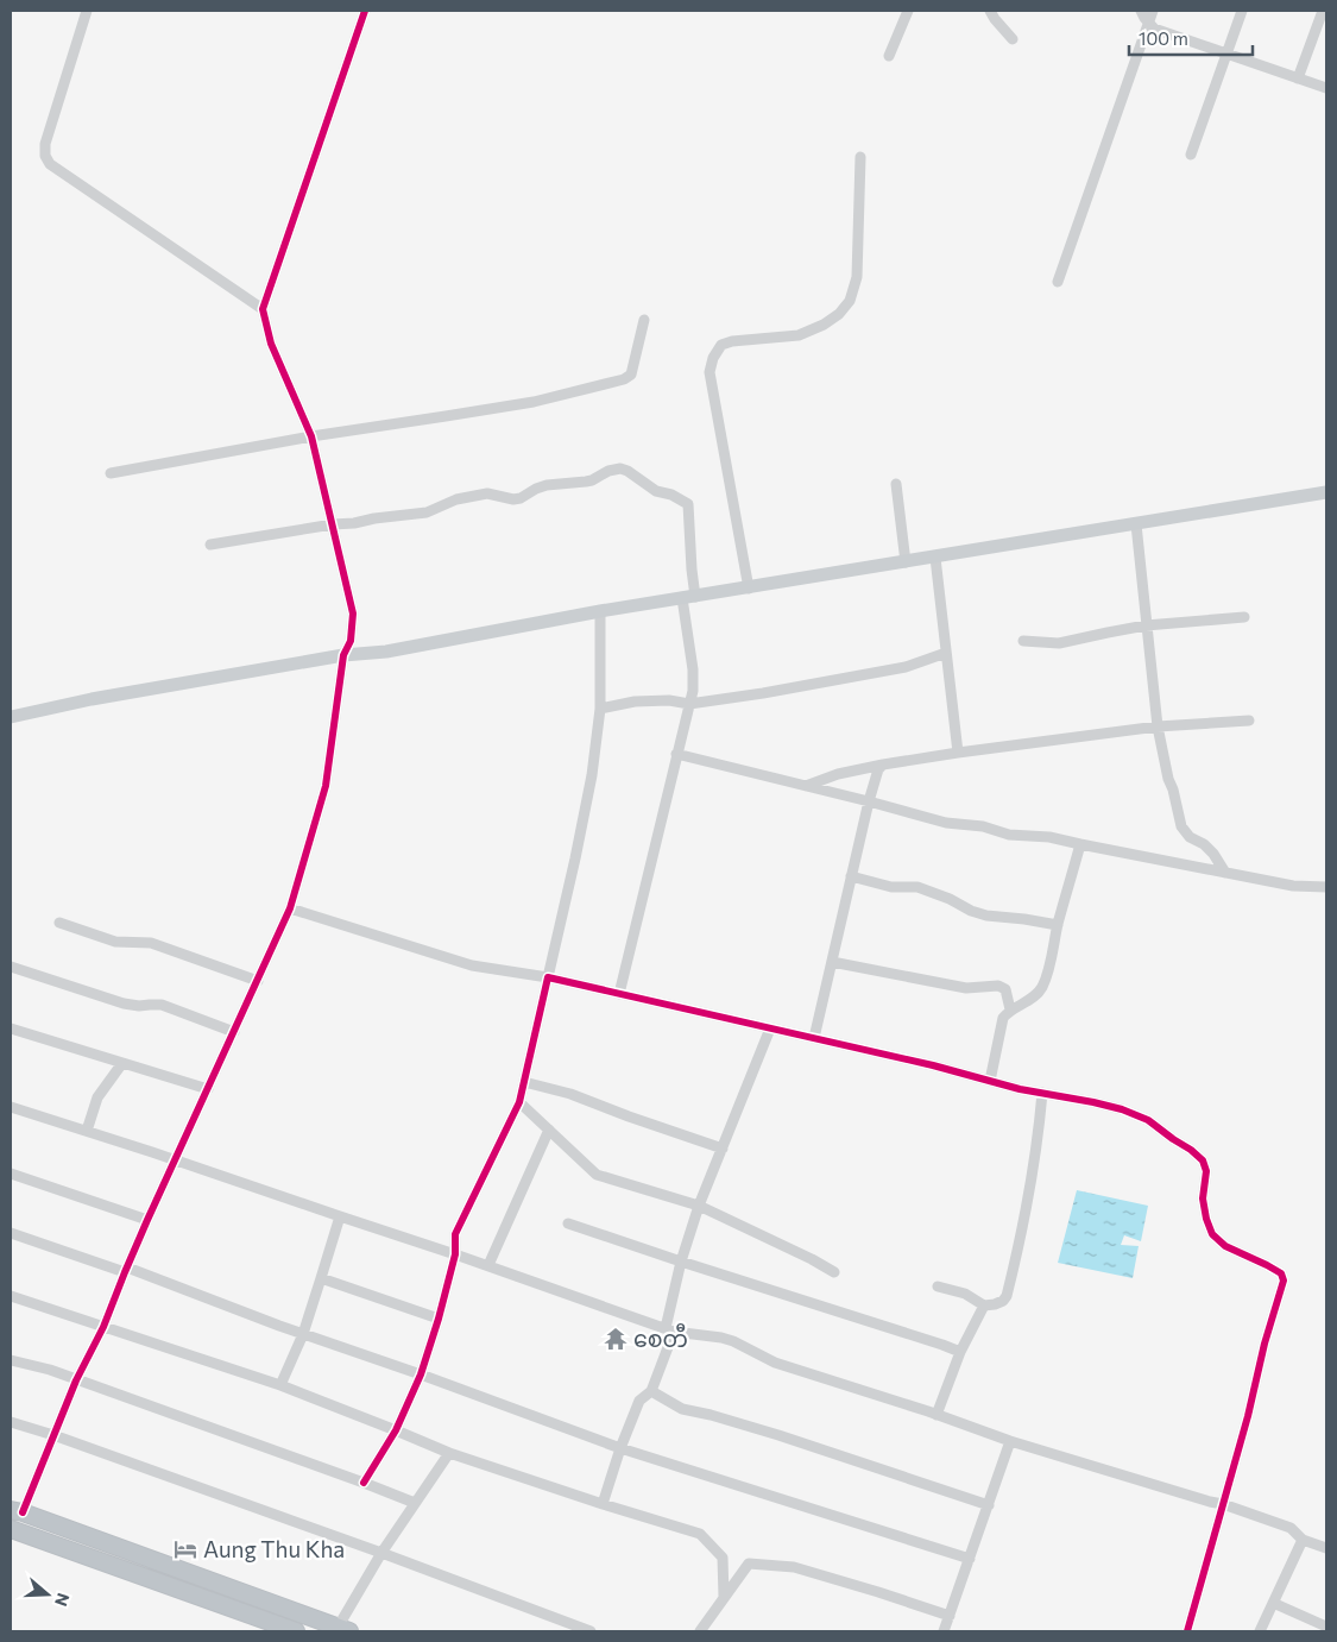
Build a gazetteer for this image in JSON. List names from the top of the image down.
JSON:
{
  "places": {
    "temple": ["စေတီ"],
    "hotel": ["Aung Thu Kha"]
  },
  "scale_bar": "100 m",
  "north": "right"
}
